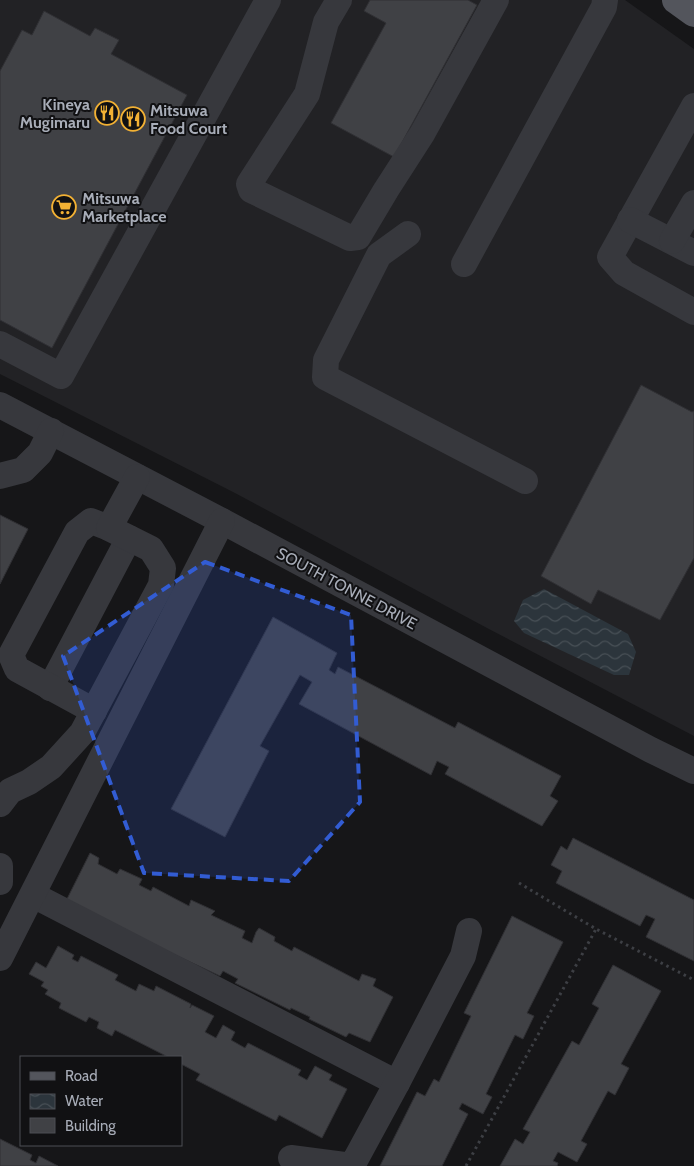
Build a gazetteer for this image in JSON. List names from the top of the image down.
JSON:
{
  "streets": {
    "street": ["SOUTH TONNE DRIVE"]
  },
  "places": {
    "restaurant": ["Kineya Mugimaru", "Mitsuwa Food Court"],
    "supermarket": ["Mitsuwa Marketplace"]
  },
  "legend": ["Road", "Water", "Building"]
}
